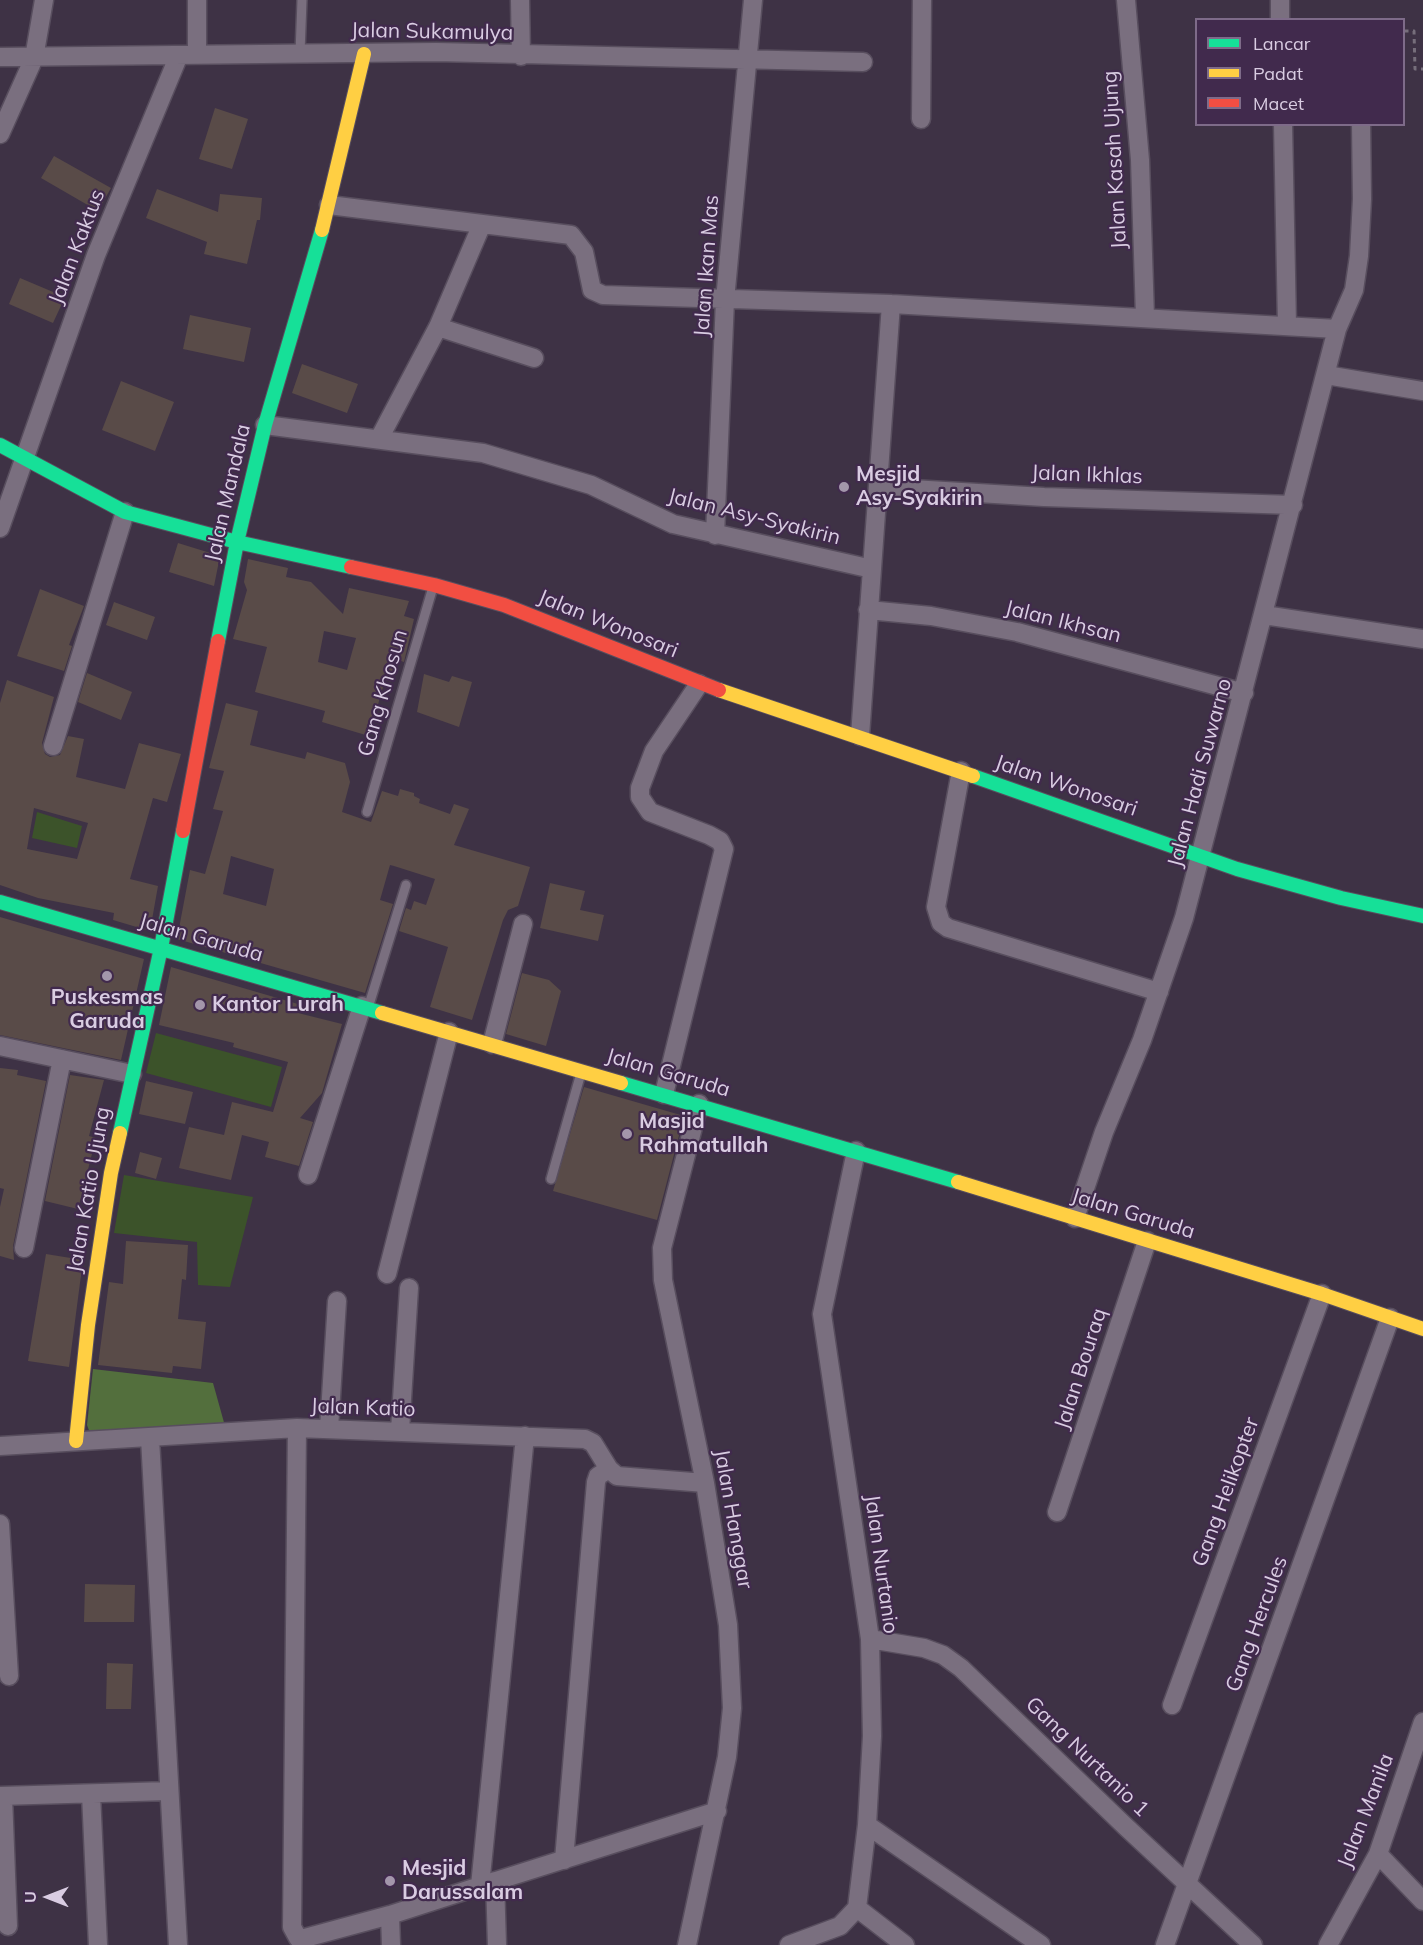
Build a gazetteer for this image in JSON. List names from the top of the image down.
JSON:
{
  "streets": {
    "street": [
      "Jalan Sukamulya",
      "Jalan Kasah Ujung",
      "Jalan Kaktus",
      "Jalan Ikan Mas",
      "Jalan Ikhlas",
      "Jalan Mandala",
      "Jalan Asy-Syakirin",
      "Jalan Ikhsan",
      "Jalan Wonosari",
      "Jalan Hadi Suwarno",
      "Jalan Garuda",
      "Jalan Katio Ujung",
      "Jalan Bouraq",
      "Jalan Katio",
      "Gang Helikopter",
      "Jalan Hanggar",
      "Jalan Nurtanio",
      "Gang Hercules",
      "Gang Nurtanio 1",
      "Jalan Manila"
    ],
    "lane": ["Gang Khosun"]
  },
  "crossings": [
    ["Jalan Sukamulya", "Jalan Kaktus"],
    ["Jalan Sukamulya", "Jalan Ikan Mas"],
    ["Jalan Sukamulya", "Jalan Mandala"],
    ["Jalan Kaktus", "Jalan Wonosari"],
    ["Jalan Ikan Mas", "Jalan Asy-Syakirin"],
    ["Jalan Ikhlas", "Jalan Hadi Suwarno"],
    ["Jalan Mandala", "Jalan Asy-Syakirin"],
    ["Jalan Mandala", "Jalan Wonosari"],
    ["Jalan Mandala", "Jalan Garuda"],
    ["Jalan Mandala", "Jalan Katio Ujung"],
    ["Jalan Ikhsan", "Jalan Hadi Suwarno"],
    ["Jalan Wonosari", "Gang Khosun"],
    ["Jalan Wonosari", "Jalan Hadi Suwarno"],
    ["Jalan Hadi Suwarno", "Jalan Garuda"],
    ["Jalan Garuda", "Jalan Katio Ujung"],
    ["Jalan Garuda", "Jalan Bouraq"],
    ["Jalan Garuda", "Gang Helikopter"],
    ["Jalan Garuda", "Jalan Hanggar"],
    ["Jalan Garuda", "Jalan Nurtanio"],
    ["Jalan Garuda", "Gang Hercules"],
    ["Jalan Katio Ujung", "Jalan Katio"],
    ["Jalan Nurtanio", "Gang Nurtanio 1"],
    ["Gang Hercules", "Gang Nurtanio 1"]
  ],
  "places": [
    "Mesjid Asy-Syakirin",
    "Puskesmas Garuda",
    "Kantor Lurah",
    "Masjid Rahmatullah",
    "Mesjid Darussalam"
  ],
  "legend": ["Lancar", "Padat", "Macet"],
  "north": "left"
}
